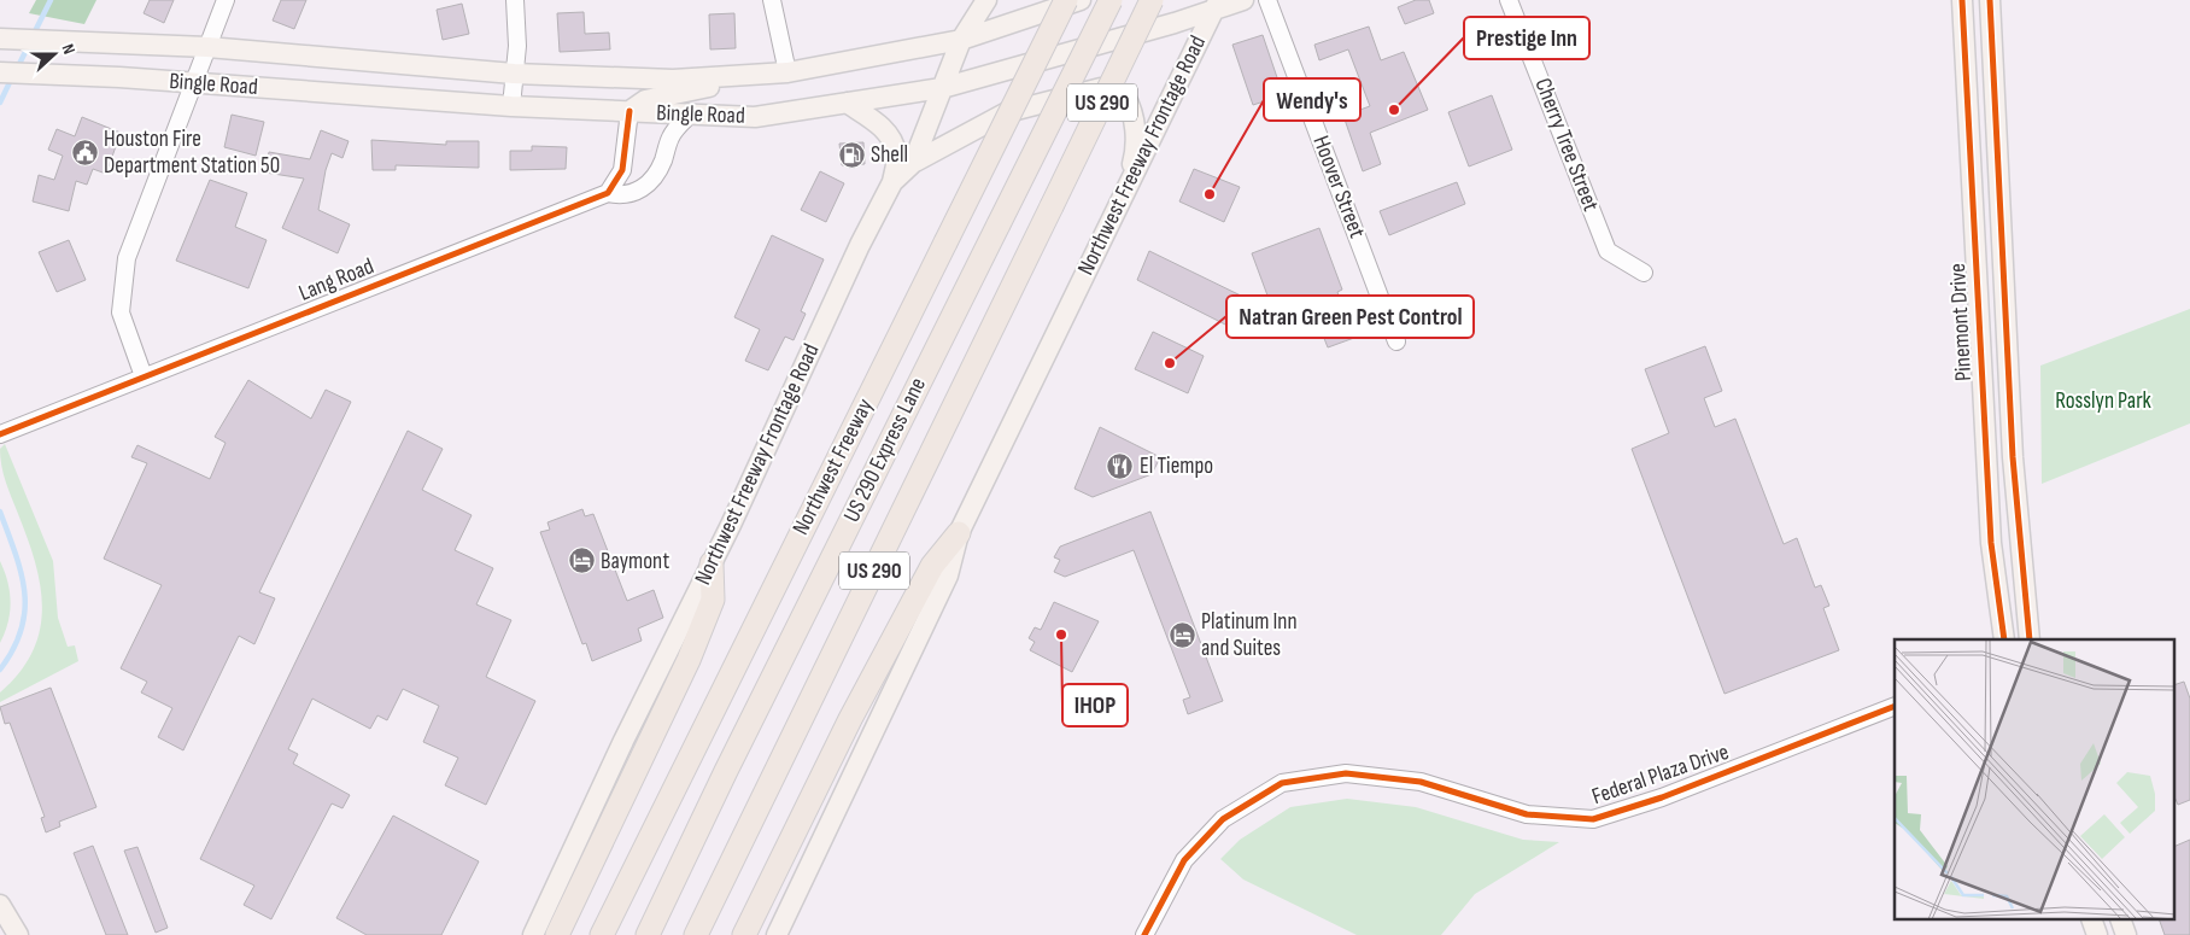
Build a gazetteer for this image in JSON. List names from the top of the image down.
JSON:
{
  "streets": {
    "highway": ["US 290", "US 290 Express Lane", "Northwest Freeway"],
    "main road": ["Bingle Road", "Northwest Freeway Frontage Road", "Pinemont Drive"],
    "street": [
      "Cherry Tree Street",
      "Hoover Street",
      "Lang Road",
      "Federal Plaza Drive"
    ]
  },
  "crossings": [
    ["Bingle Road", "Northwest Freeway Frontage Road"],
    ["Bingle Road", "Lang Road"]
  ],
  "parks": ["Rosslyn Park"],
  "places": {
    "other": [
      "Prestige Inn",
      "Wendy's",
      "Natran Green Pest Control",
      "IHOP"
    ],
    "public building": ["Houston Fire Department Station 50"],
    "fuel station": ["Shell"],
    "restaurant": ["El Tiempo"],
    "hotel": ["Baymont", "Platinum Inn and Suites"]
  },
  "north": "right"
}
